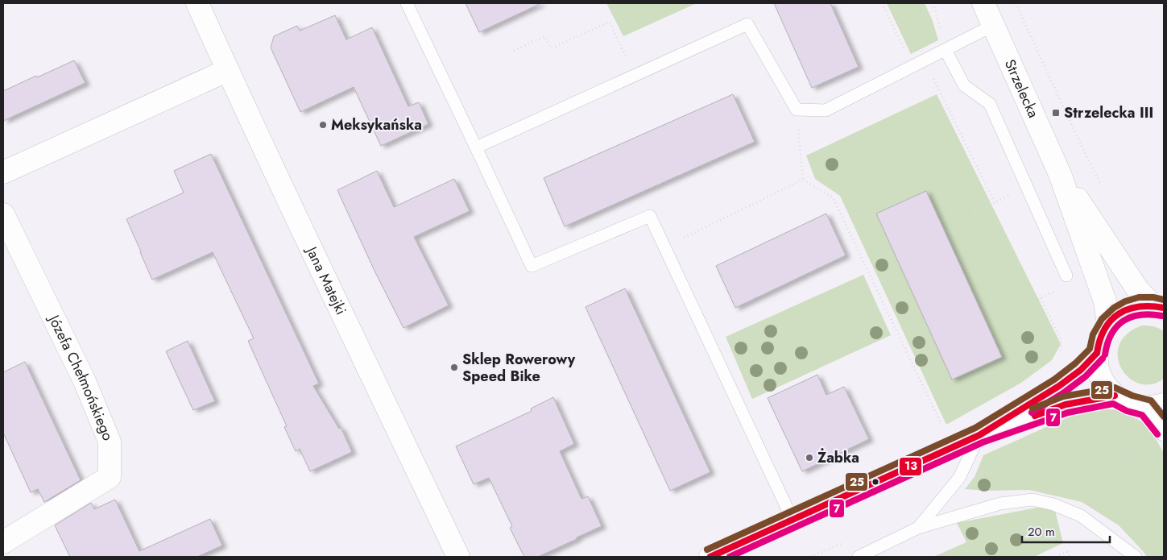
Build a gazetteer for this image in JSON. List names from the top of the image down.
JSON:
{
  "streets": {
    "street": ["Strzelecka", "Jana Matejki", "Józefa Chełmońskiego"]
  },
  "places": {
    "transit": ["Strzelecka III"],
    "other": ["Meksykańska", "Sklep Rowerowy Speed Bike", "Żabka"]
  },
  "lines": ["transit line 25", "transit line 13", "transit line 7"],
  "scale_bar": "20 m"
}
